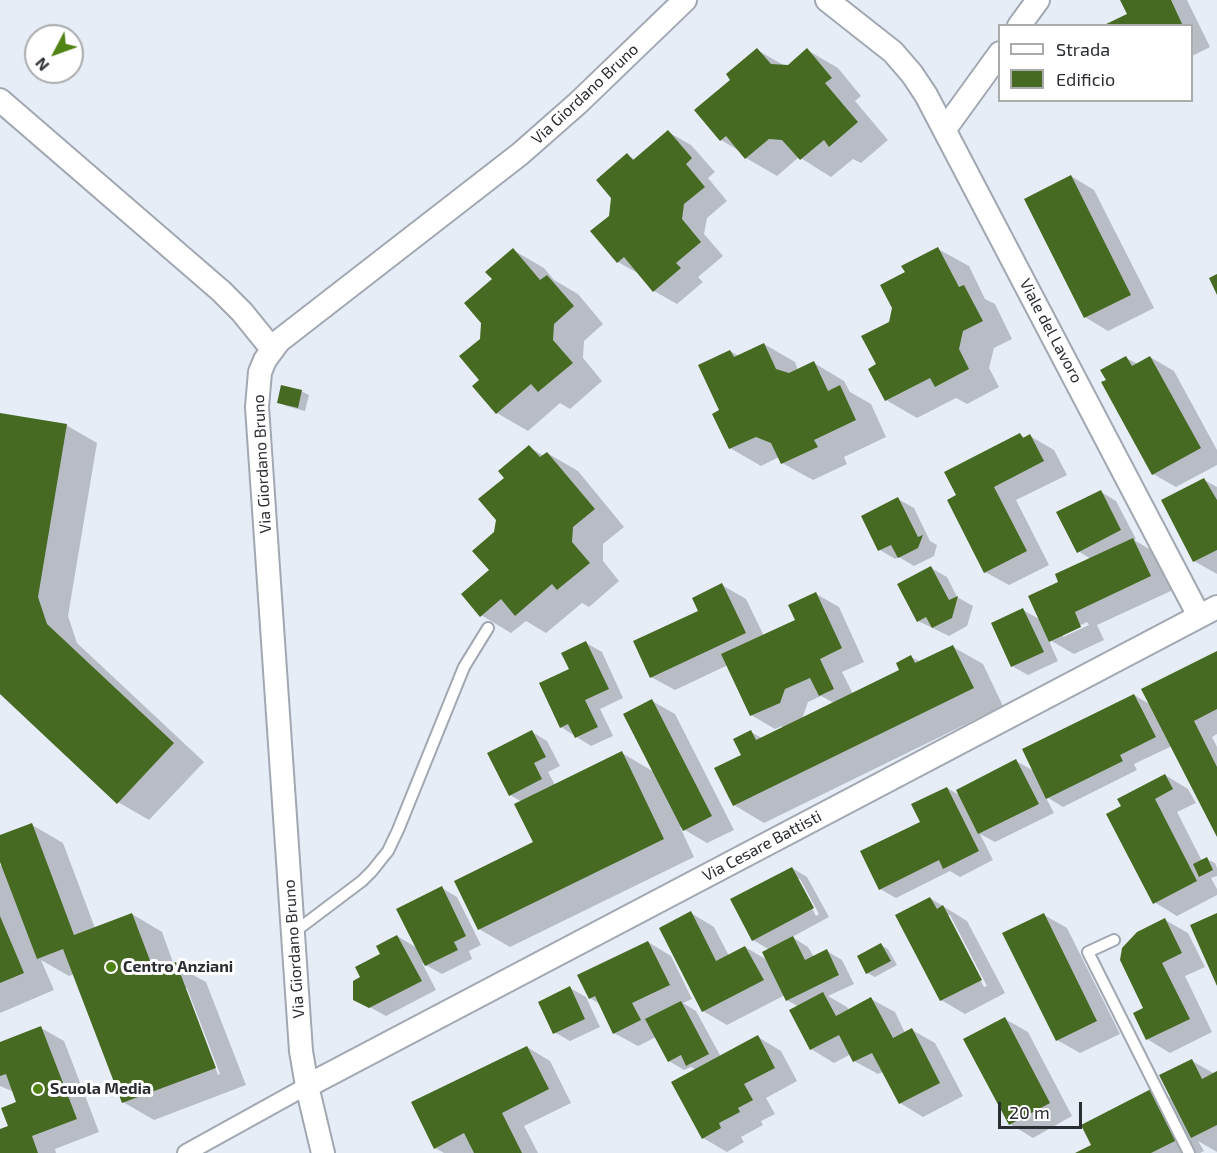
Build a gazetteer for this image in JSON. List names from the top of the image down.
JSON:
{
  "streets": {
    "street": ["Via Giordano Bruno", "Viale del Lavoro", "Via Cesare Battisti"]
  },
  "crossings": [
    ["Via Giordano Bruno", "Via Cesare Battisti"],
    ["Viale del Lavoro", "Via Cesare Battisti"]
  ],
  "places": ["Centro Anziani", "Scuola Media"],
  "legend": ["Strada", "Edificio"],
  "scale_bar": "20 m",
  "north": "bottom left"
}
